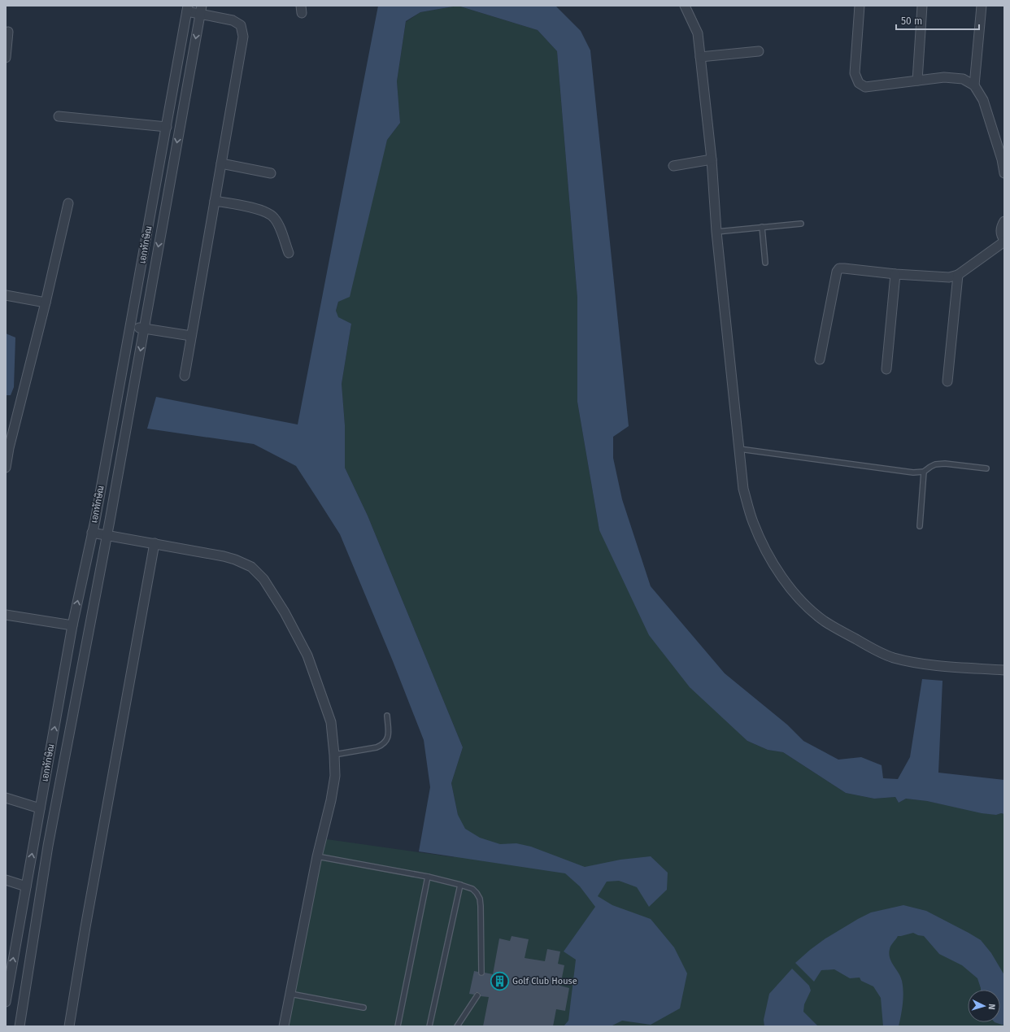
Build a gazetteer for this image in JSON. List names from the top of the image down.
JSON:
{
  "streets": {
    "street": ["เอกทักษิณ"]
  },
  "places": {
    "building": ["Golf Club House"]
  },
  "scale_bar": "50 m",
  "north": "right"
}
